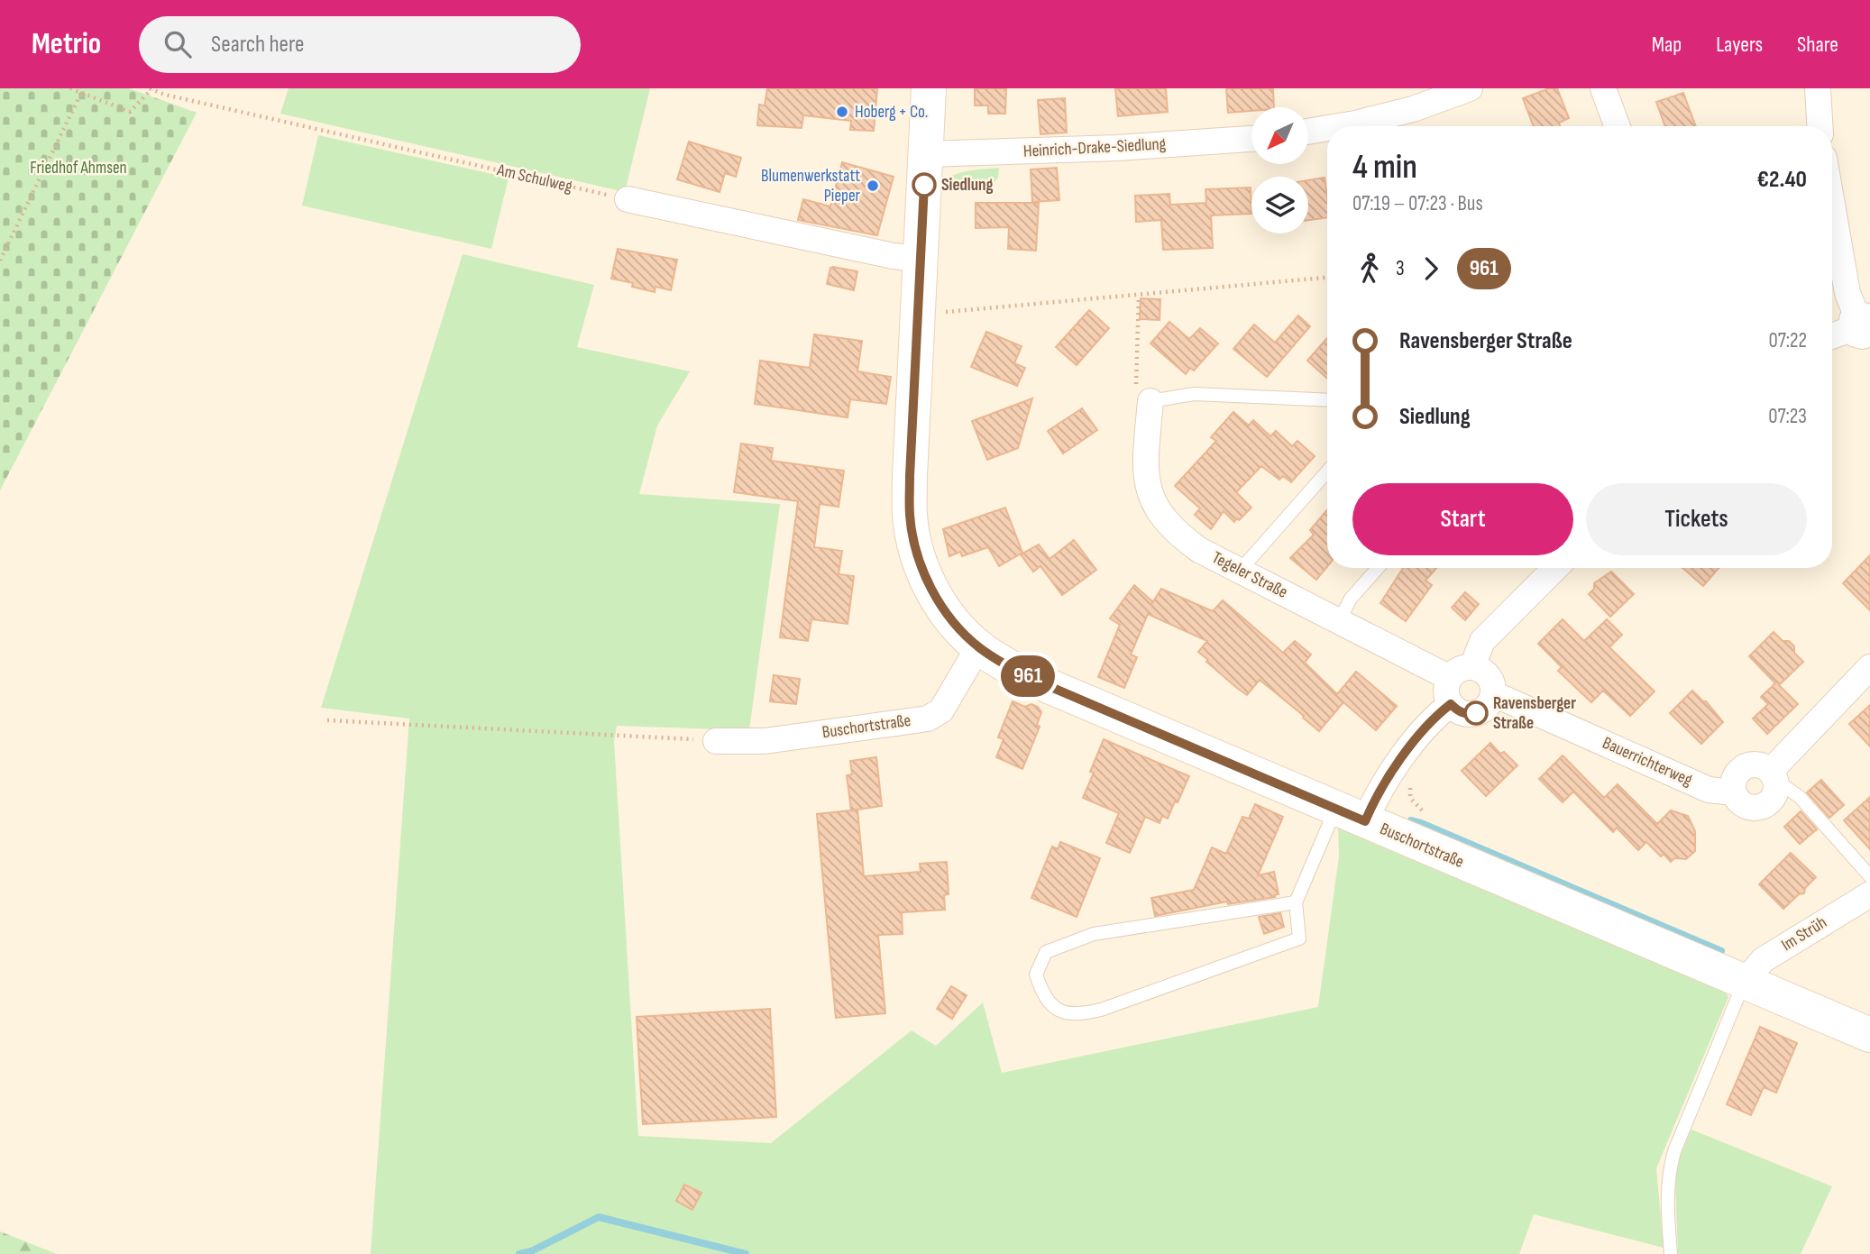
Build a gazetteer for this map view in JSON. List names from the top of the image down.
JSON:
{
  "streets": {
    "main road": ["Buschortstraße"],
    "street": [
      "Heinrich-Drake-Siedlung",
      "Tegeler Straße",
      "Bauerrichterweg",
      "Im Strüh"
    ],
    "path": ["Am Schulweg"]
  },
  "crossings": [
    ["Heinrich-Drake-Siedlung", "Buschortstraße"],
    ["Tegeler Straße", "Bauerrichterweg"],
    ["Buschortstraße", "Im Strüh"]
  ],
  "parks": ["Friedhof Ahmsen"],
  "places": [
    "Hoberg + Co.",
    "Siedlung",
    "Blumenwerkstatt Pieper",
    "Ravensberger Straße"
  ],
  "lines": ["bus line 961"],
  "north": "bottom left",
  "page": {
    "header": "Metrio",
    "search": "Search here",
    "nav": ["Map", "Layers", "Share"],
    "on_map": "961",
    "heading": ["4 min", "07:19 – 07:23 · Bus", "€2.40"],
    "legs": ["3", "961"],
    "list": [
      {
        "name": "Ravensberger Straße",
        "value": "07:22"
      },
      {
        "name": "Siedlung",
        "value": "07:23"
      }
    ],
    "buttons": ["Start", "Tickets"]
  }
}
